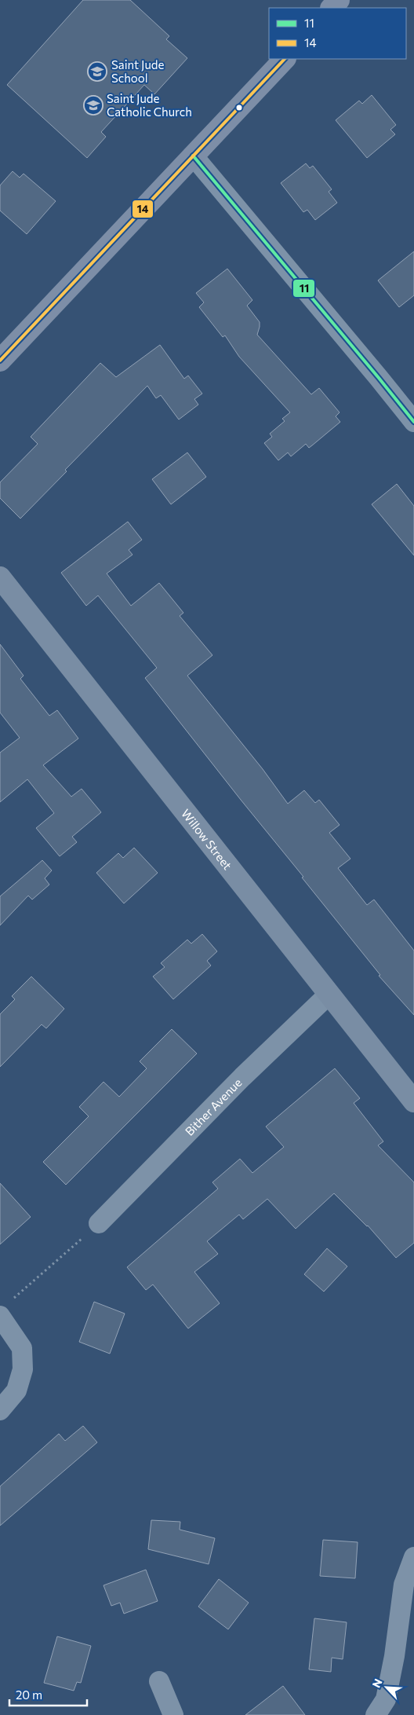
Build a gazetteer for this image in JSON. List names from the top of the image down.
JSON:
{
  "streets": {
    "street": ["Willow Street", "Bither Avenue"]
  },
  "crossings": [
    ["Willow Street", "Bither Avenue"]
  ],
  "places": {
    "school or university": ["Saint Jude School", "Saint Jude Catholic Church"]
  },
  "lines": ["transit line 14", "transit line 11"],
  "legend": ["11", "14"],
  "scale_bar": "20 m",
  "north": "top left"
}
